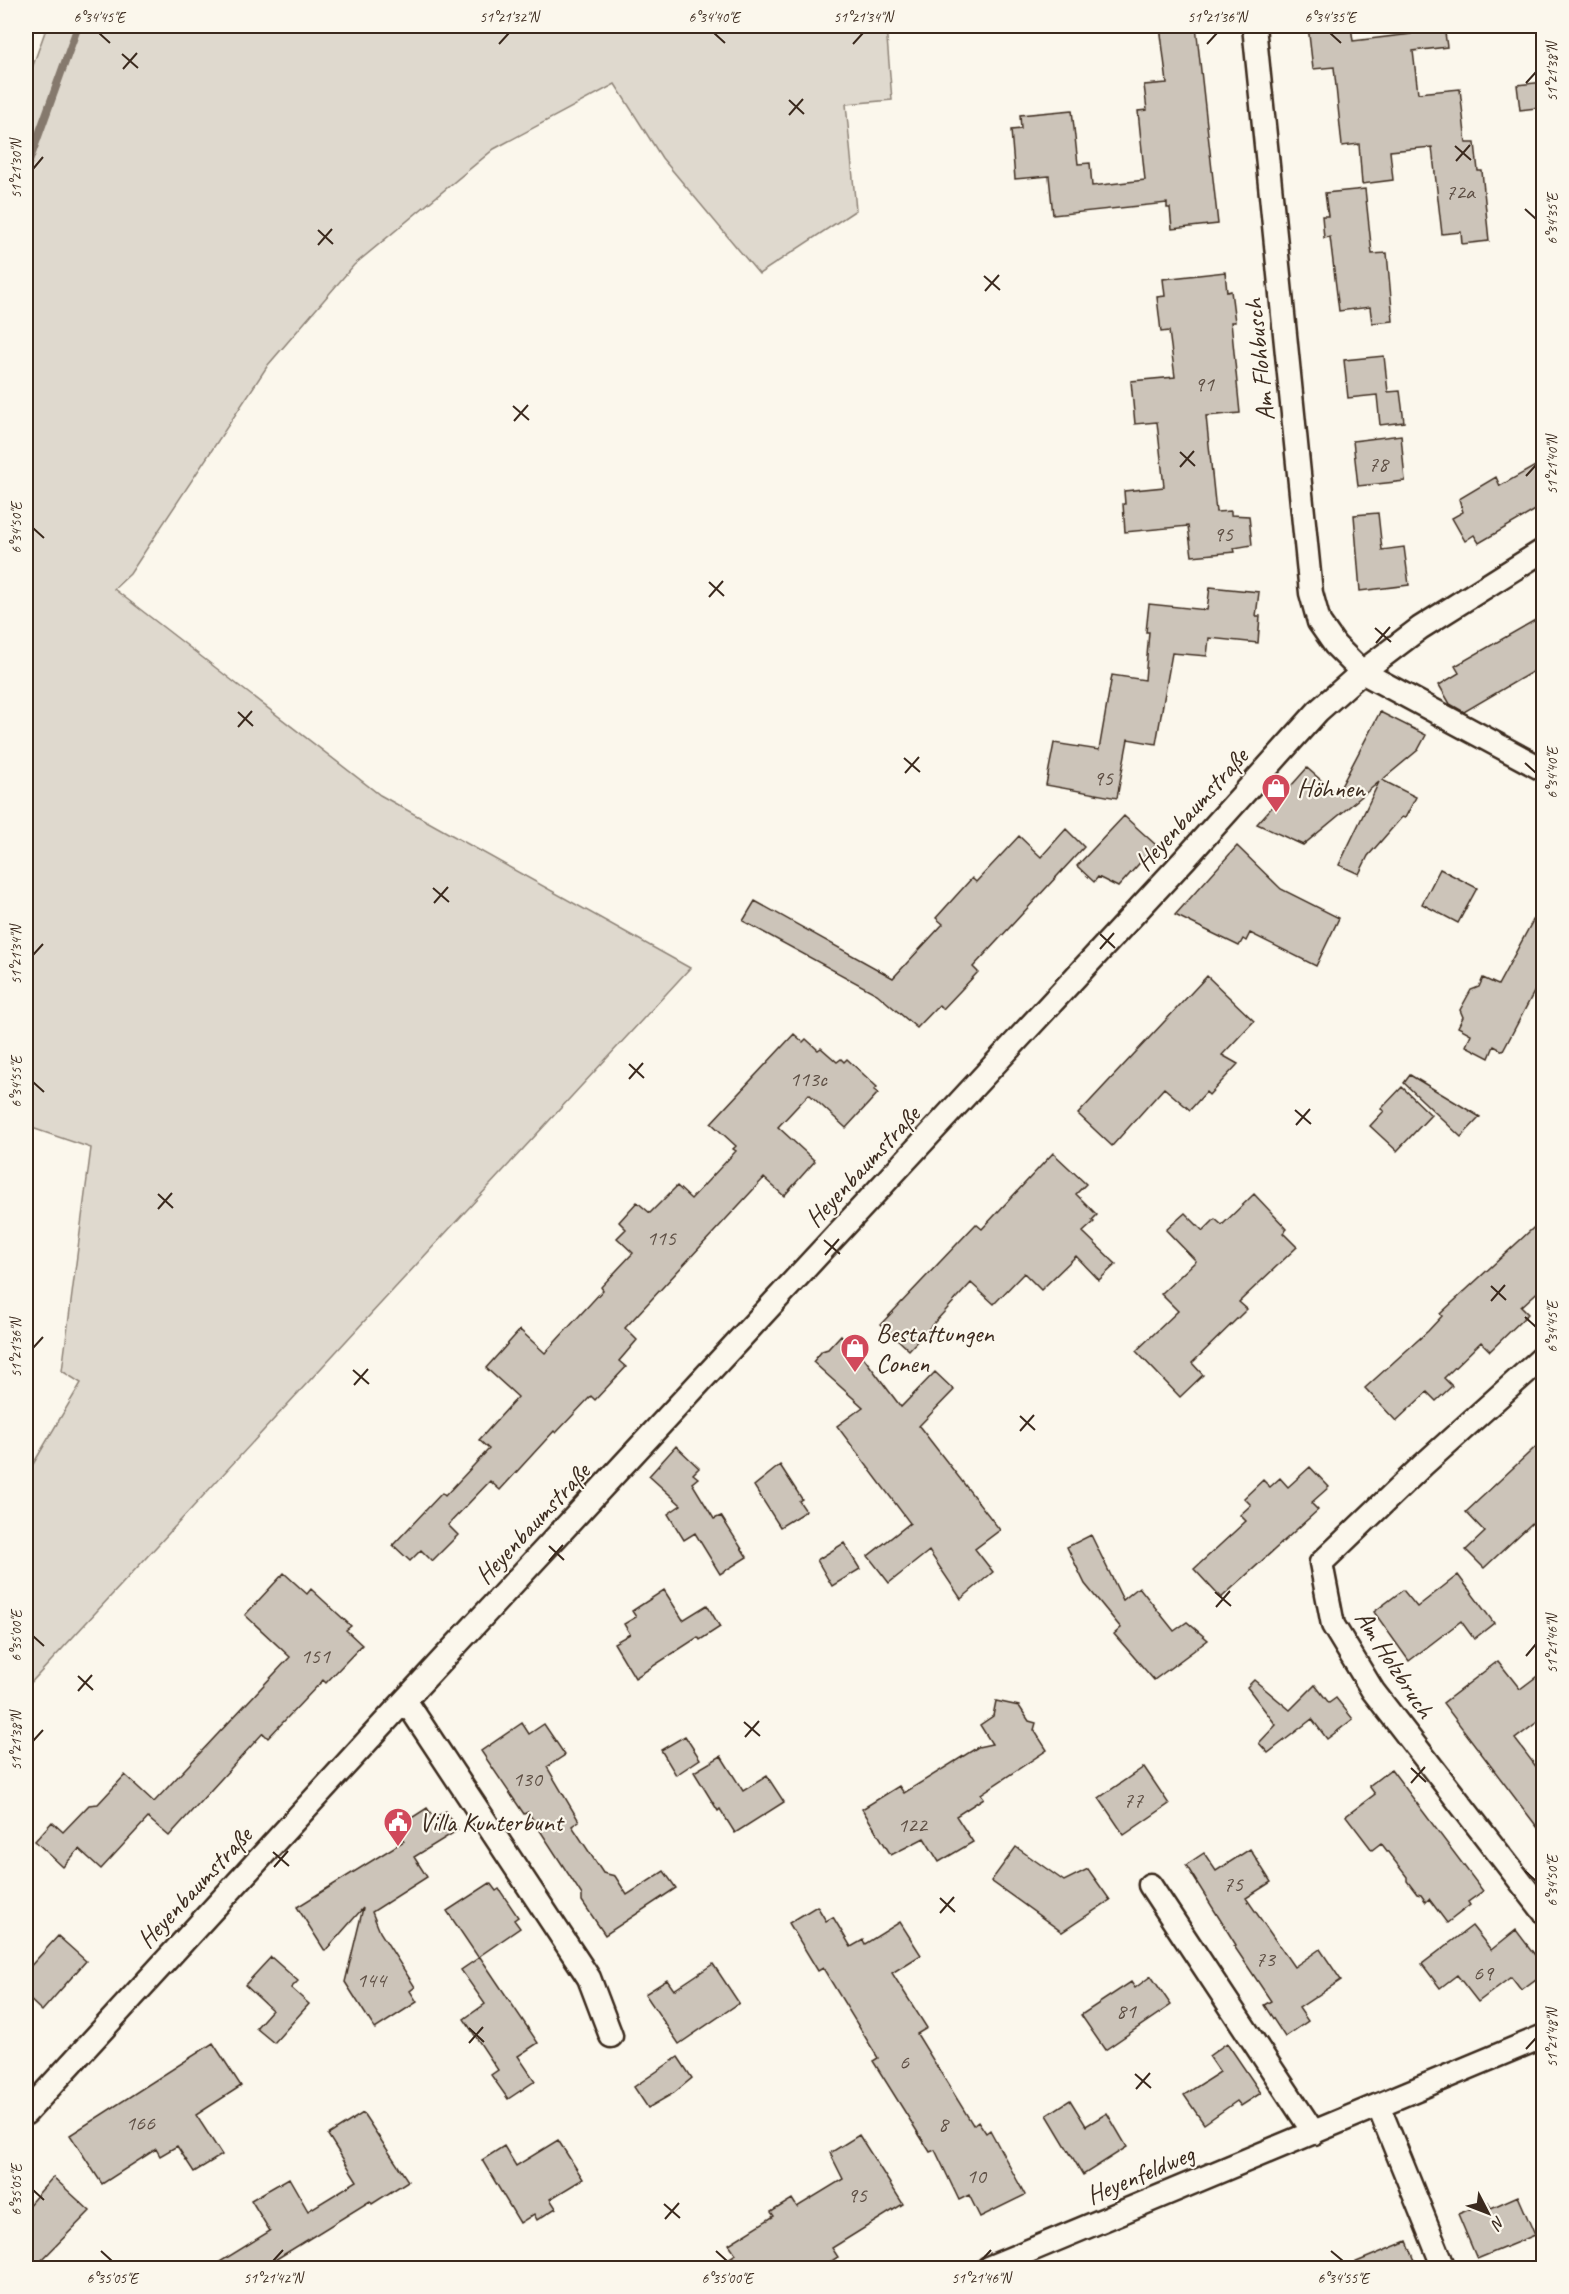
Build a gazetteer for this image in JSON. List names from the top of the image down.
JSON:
{
  "streets": {
    "street": [
      "Am Flohbusch",
      "Heyenbaumstraße",
      "Am Holzbruch",
      "Heyenfeldweg"
    ]
  },
  "crossings": [
    ["Am Flohbusch", "Heyenbaumstraße"]
  ],
  "places": {
    "shop": ["Höhnen", "Bestattungen Conen"],
    "public building": ["Villa Kunterbunt"]
  },
  "house_numbers": [
    "72a",
    "91",
    "78",
    "95",
    "95",
    "113c",
    "115",
    "151",
    "130",
    "77",
    "122",
    "75",
    "73",
    "69",
    "144",
    "81",
    "6",
    "166",
    "8",
    "10",
    "95"
  ],
  "north": "bottom right",
  "coordinates": [
    "6°34'45\"E",
    "51°21'32\"N",
    "6°34'40\"E",
    "51°21'34\"N",
    "51°21'36\"N",
    "6°34'35\"E",
    "51°21'38\"N",
    "51°21'30\"N",
    "51°21'40\"N",
    "6°34'50\"E",
    "6°34'55\"E",
    "6°35'00\"E",
    "51°21'46\"N",
    "51°21'48\"N",
    "6°35'05\"E",
    "51°21'42\"N"
  ]
}
